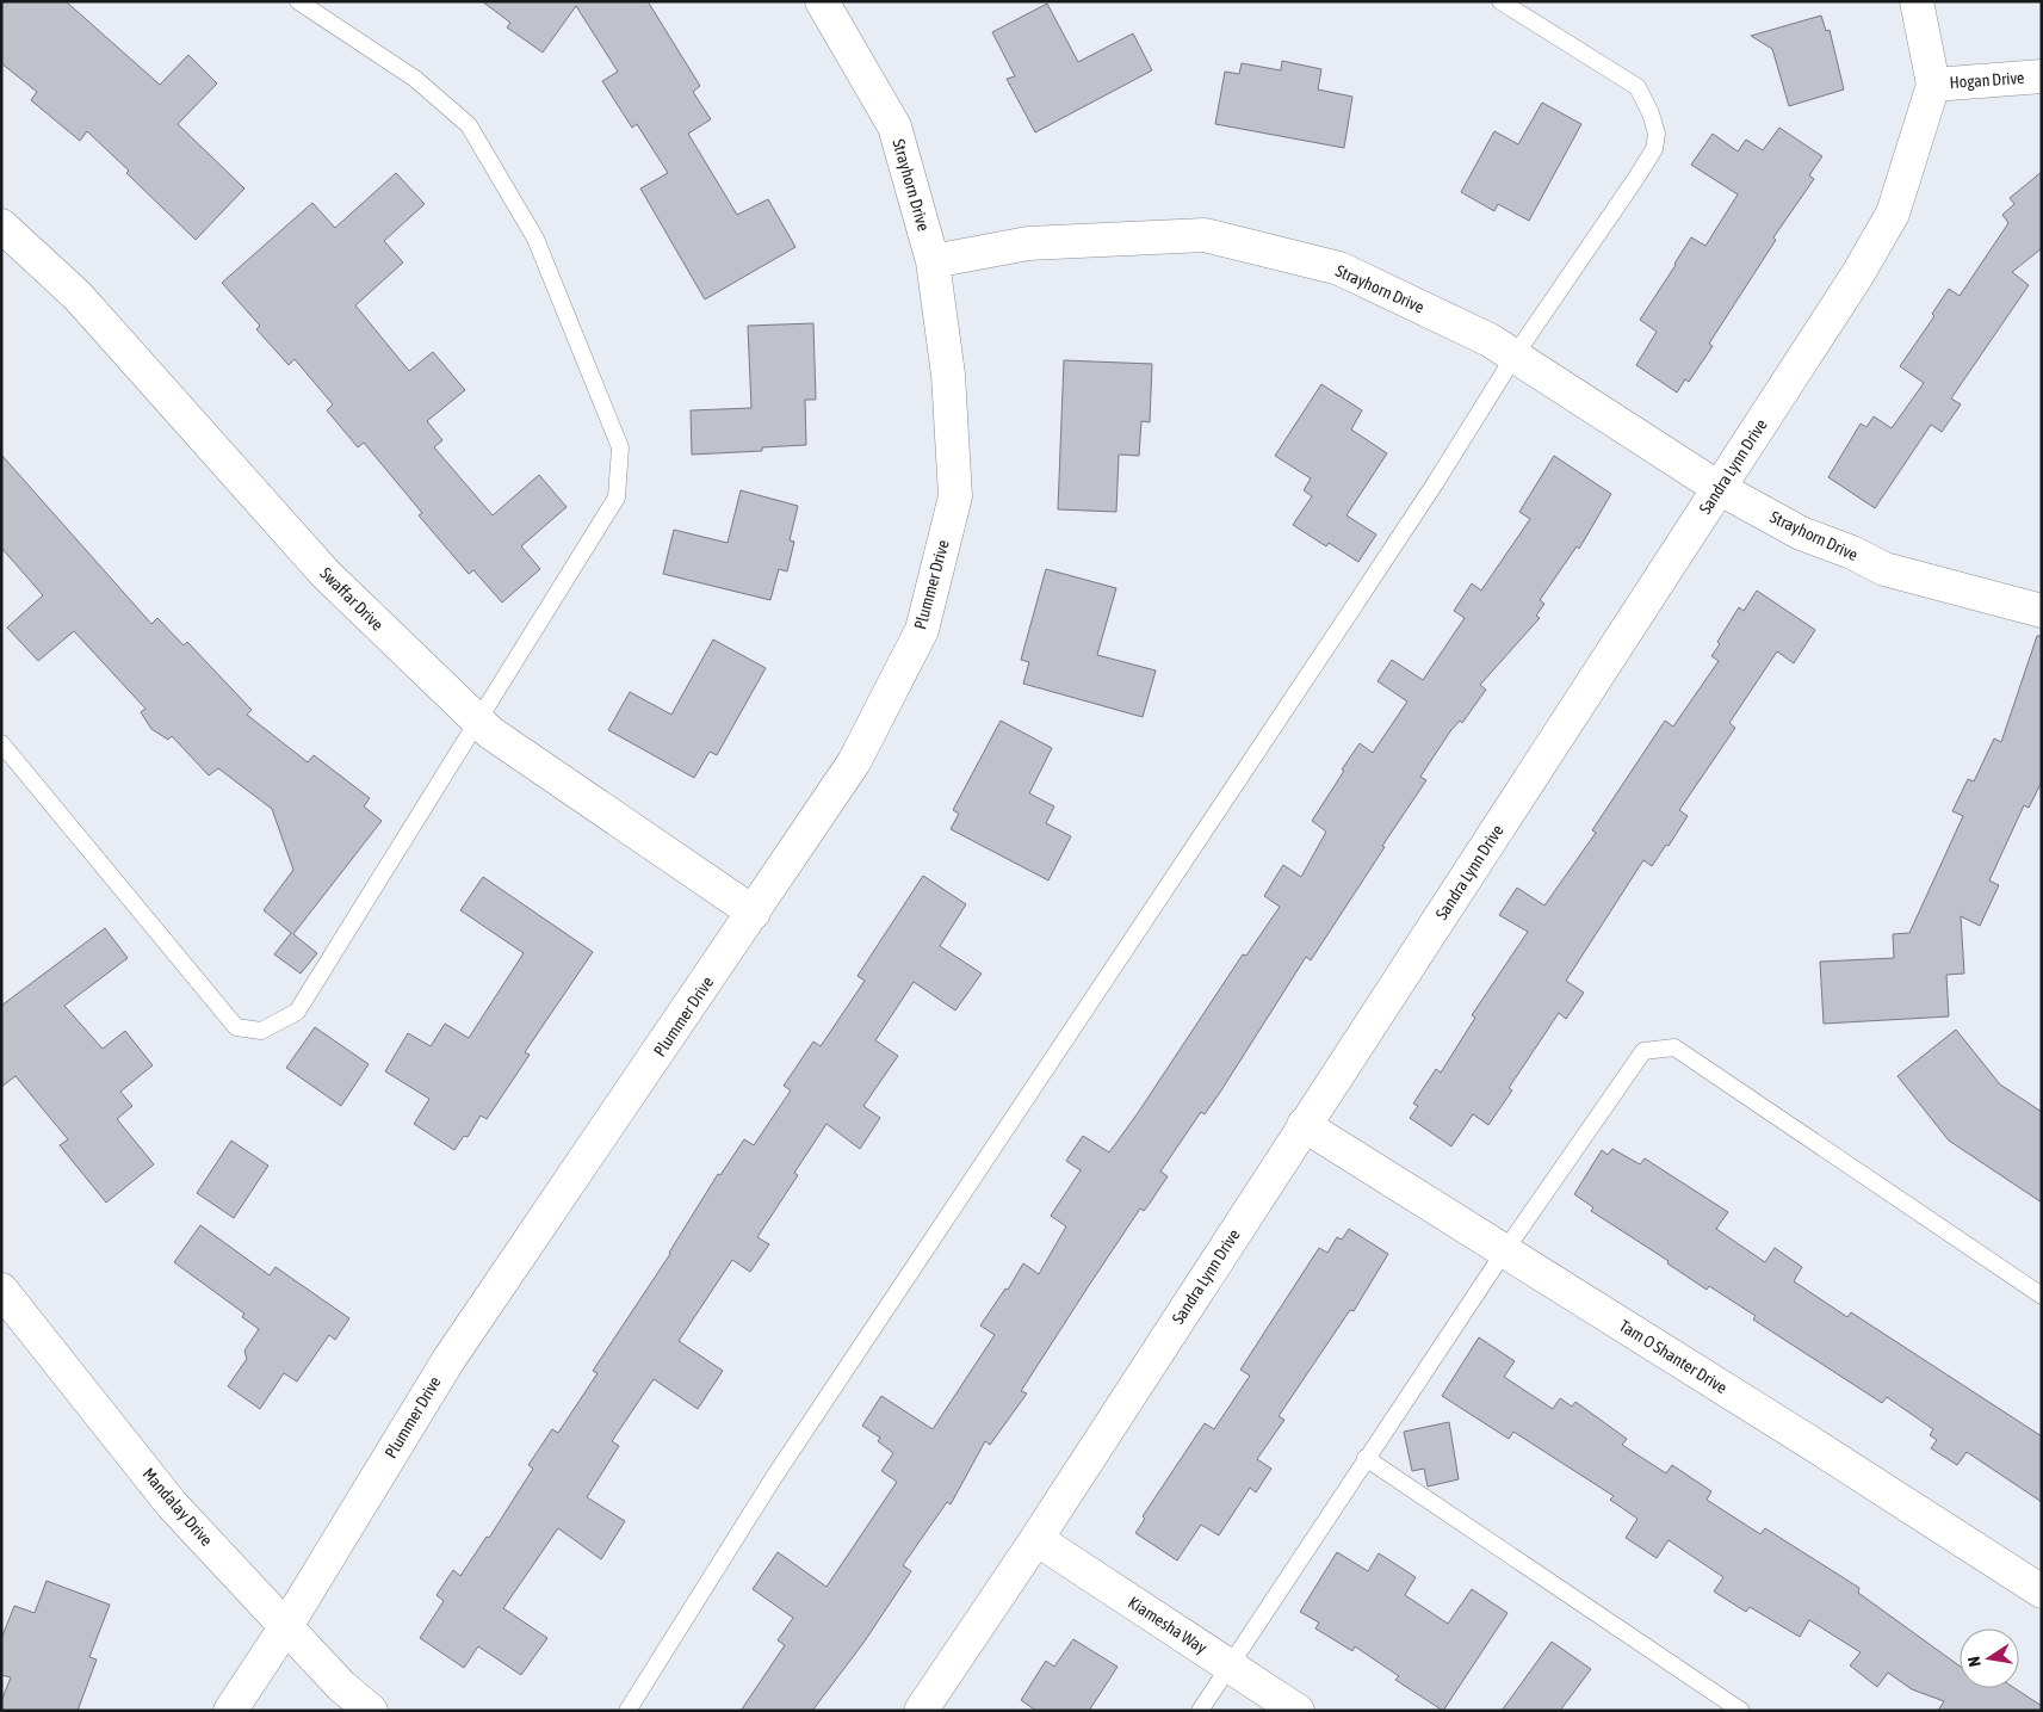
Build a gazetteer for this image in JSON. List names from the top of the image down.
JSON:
{
  "streets": {
    "street": [
      "Hogan Drive",
      "Strayhorn Drive",
      "Sandra Lynn Drive",
      "Plummer Drive",
      "Swaffar Drive",
      "Tam O Shanter Drive",
      "Mandalay Drive",
      "Kiamesha Way"
    ]
  },
  "crossings": [
    ["Hogan Drive", "Sandra Lynn Drive"],
    ["Strayhorn Drive", "Sandra Lynn Drive"],
    ["Strayhorn Drive", "Plummer Drive"],
    ["Sandra Lynn Drive", "Tam O Shanter Drive"],
    ["Sandra Lynn Drive", "Kiamesha Way"],
    ["Plummer Drive", "Swaffar Drive"],
    ["Plummer Drive", "Mandalay Drive"]
  ],
  "north": "left"
}
